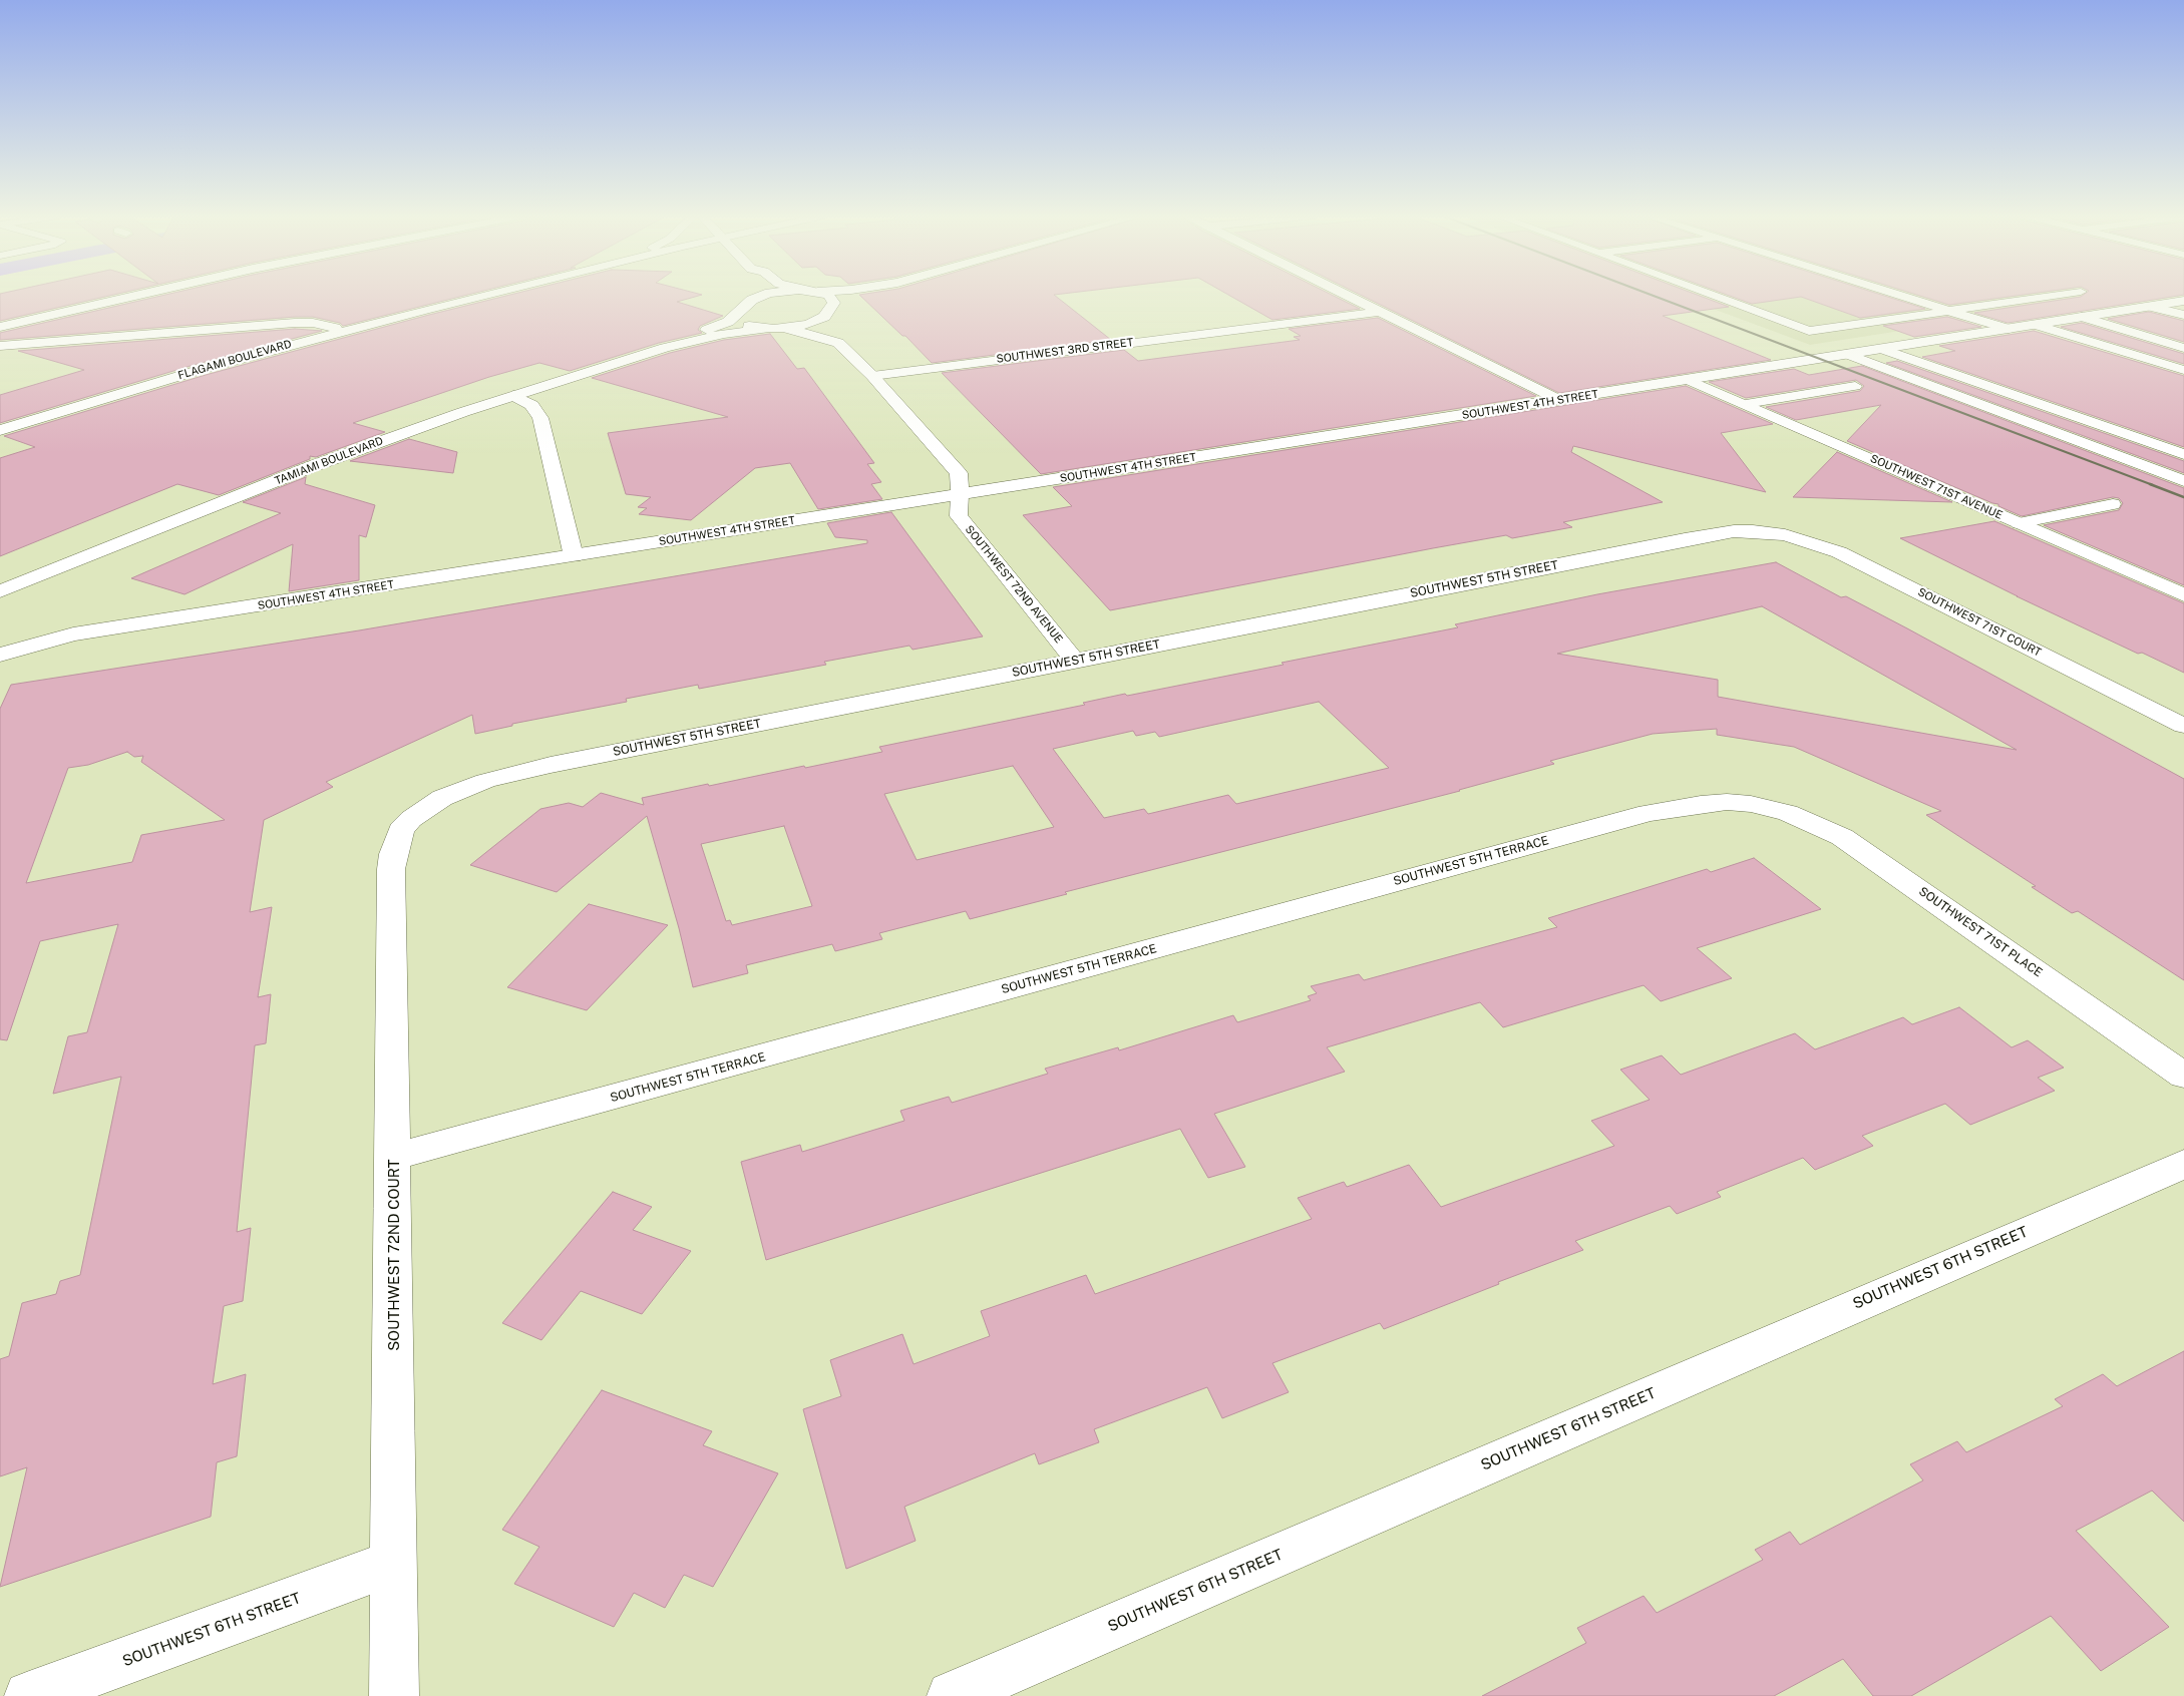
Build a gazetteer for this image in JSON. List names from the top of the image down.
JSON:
{
  "streets": {
    "street": [
      "SOUTHWEST 3RD STREET",
      "FLAGAMI BOULEVARD",
      "SOUTHWEST 4TH STREET",
      "TAMIAMI BOULEVARD",
      "SOUTHWEST 71ST AVENUE",
      "SOUTHWEST 5TH STREET",
      "SOUTHWEST 72ND AVENUE",
      "SOUTHWEST 71ST COURT",
      "SOUTHWEST 5TH TERRACE",
      "SOUTHWEST 71ST PLACE",
      "SOUTHWEST 72ND COURT",
      "SOUTHWEST 6TH STREET"
    ]
  },
  "crossings": [
    ["SOUTHWEST 3RD STREET", "SOUTHWEST 72ND AVENUE"],
    ["SOUTHWEST 4TH STREET", "SOUTHWEST 71ST AVENUE"],
    ["SOUTHWEST 4TH STREET", "SOUTHWEST 72ND AVENUE"],
    ["SOUTHWEST 5TH STREET", "SOUTHWEST 72ND AVENUE"],
    ["SOUTHWEST 5TH STREET", "SOUTHWEST 71ST COURT"],
    ["SOUTHWEST 5TH STREET", "SOUTHWEST 72ND COURT"],
    ["SOUTHWEST 5TH TERRACE", "SOUTHWEST 71ST PLACE"],
    ["SOUTHWEST 5TH TERRACE", "SOUTHWEST 72ND COURT"],
    ["SOUTHWEST 72ND COURT", "SOUTHWEST 6TH STREET"]
  ]
}
